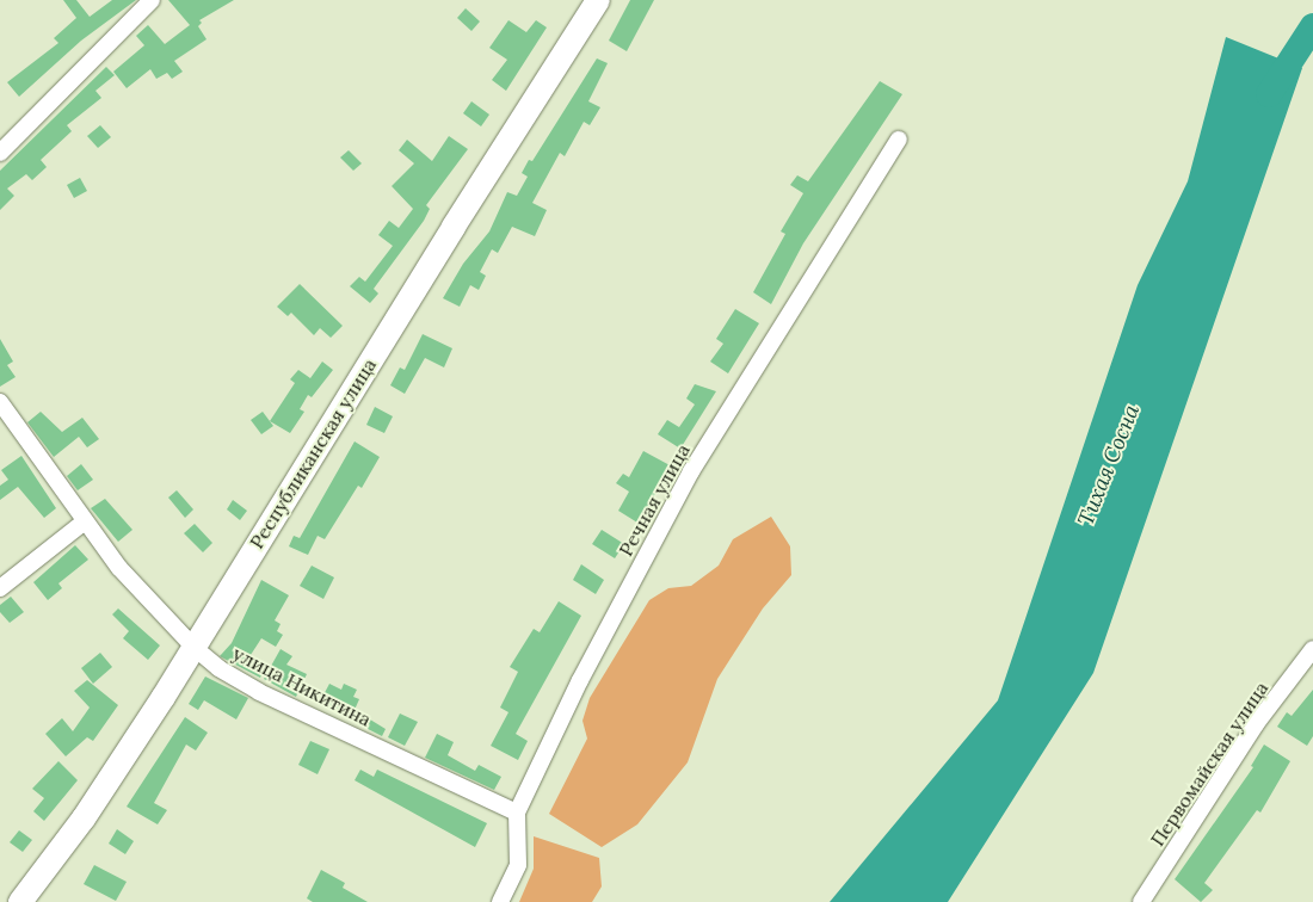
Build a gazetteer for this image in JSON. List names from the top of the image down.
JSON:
{
  "streets": {
    "street": [
      "Республиканская улица",
      "Речная улица",
      "улица Никитина",
      "Первомайская улица"
    ]
  },
  "crossings": [
    ["Республиканская улица", "улица Никитина"],
    ["Речная улица", "улица Никитина"]
  ],
  "water": ["Тихая Сосна"]
}
